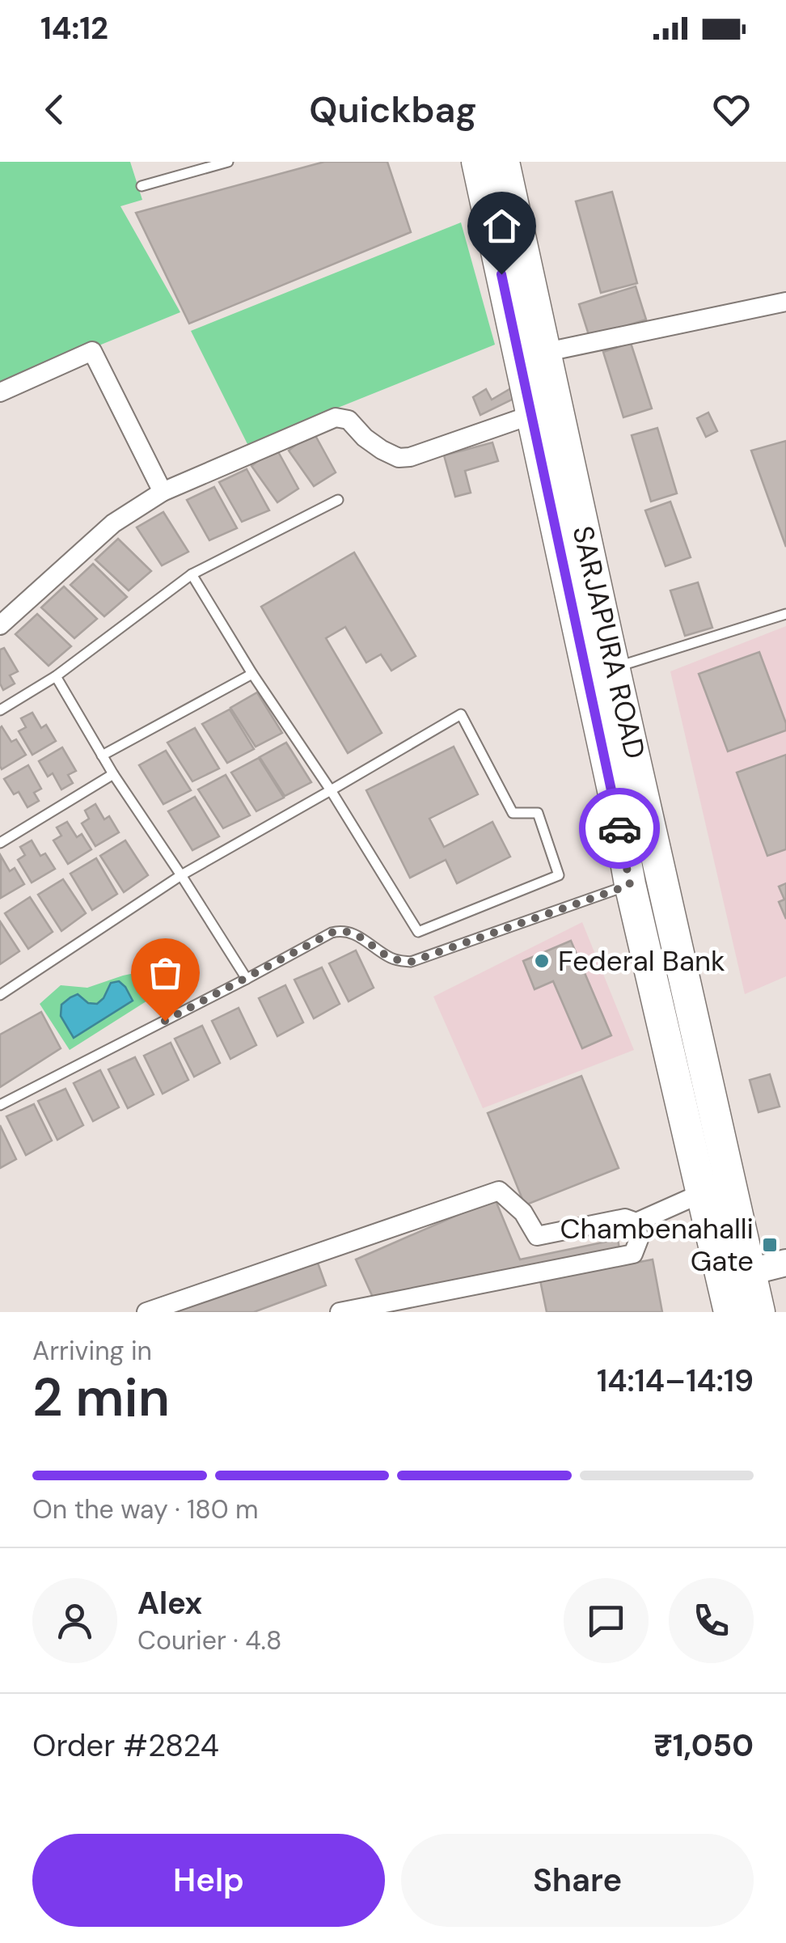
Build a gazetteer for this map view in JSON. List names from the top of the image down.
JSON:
{
  "streets": {
    "main road": ["SARJAPURA ROAD"]
  },
  "places": {
    "other": ["Federal Bank"],
    "transit": ["Chambenahalli Gate"]
  },
  "page": {
    "status": "14:12",
    "header": "Quickbag",
    "heading": ["2 min", "Arriving in", "14:14–14:19"],
    "panel": [
      "Alex",
      "Courier · 4.8",
      "Order #2824",
      "₹1,050"
    ],
    "bar": "On the way · 180 m",
    "buttons": ["Help", "Share"]
  }
}
